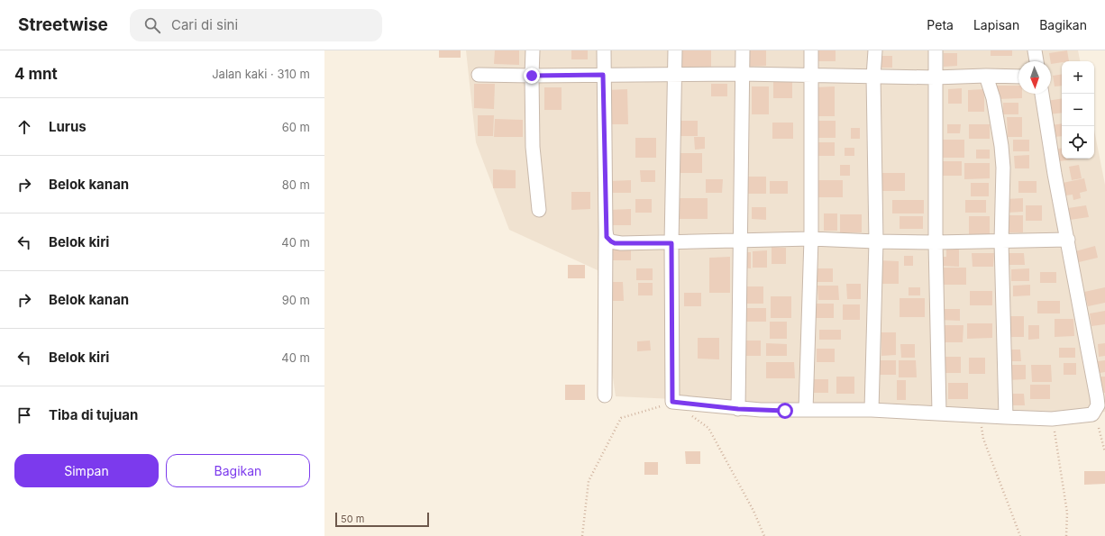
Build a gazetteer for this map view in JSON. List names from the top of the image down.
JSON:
{
  "scale_bar": "50 m",
  "north": "bottom",
  "page": {
    "header": "Streetwise",
    "search": "Cari di sini",
    "nav": ["Peta", "Lapisan", "Bagikan"],
    "heading": ["4 mnt", "Jalan kaki · 310 m"],
    "map_buttons": ["+", "−"],
    "list": [
      ["Lurus", "60 m"],
      ["Belok kanan", "80 m"],
      ["Belok kiri", "40 m"],
      ["Belok kanan", "90 m"],
      ["Belok kiri", "40 m"],
      "Tiba di tujuan"
    ],
    "buttons": ["Simpan", "Bagikan"],
    "scale": "50 m"
  }
}
